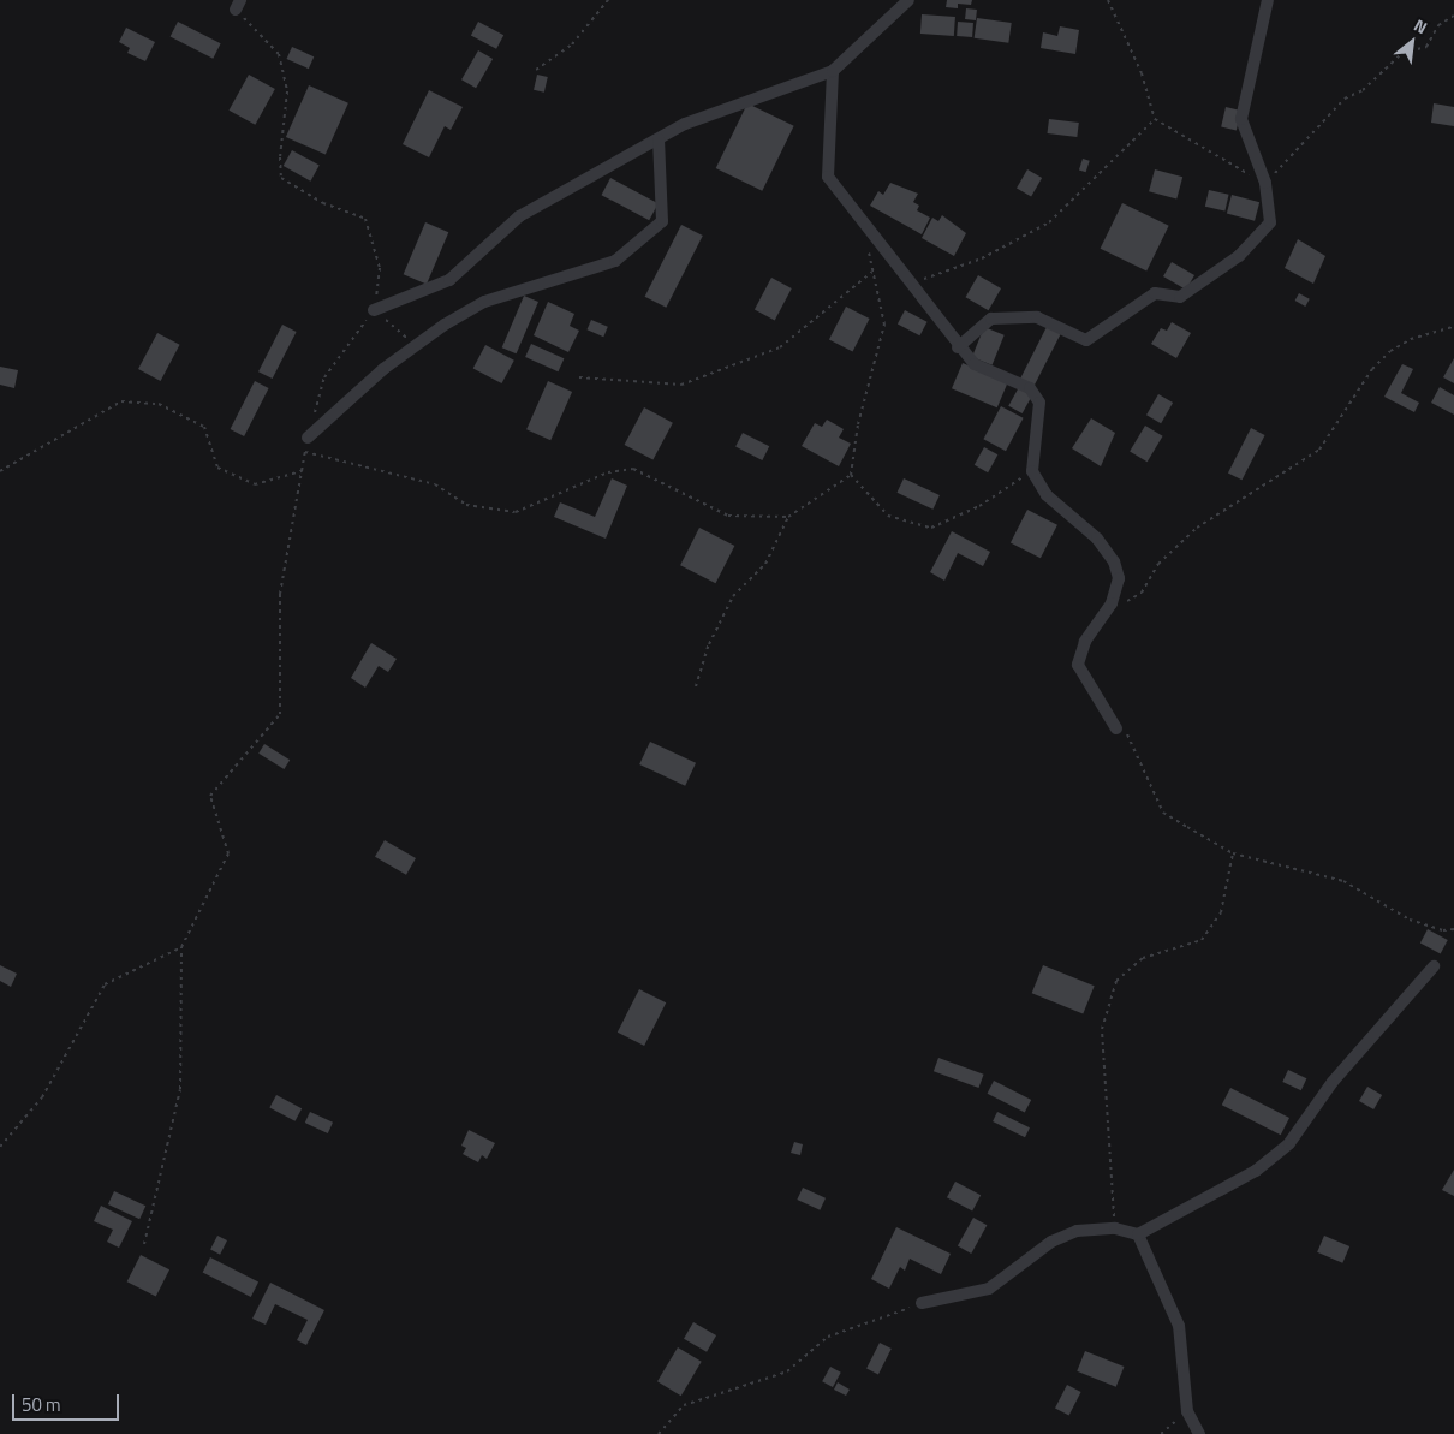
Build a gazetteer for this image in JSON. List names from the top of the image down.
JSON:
{
  "scale_bar": "50 m",
  "north": "top right"
}
